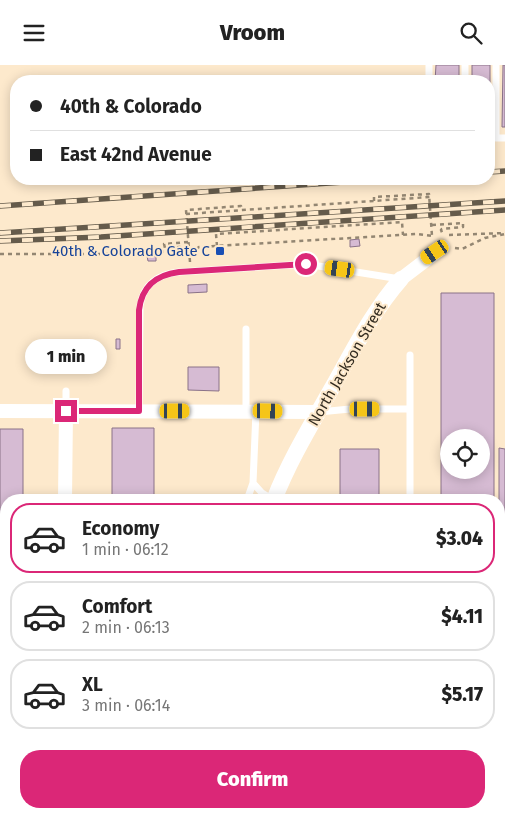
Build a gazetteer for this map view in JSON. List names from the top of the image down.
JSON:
{
  "streets": {
    "street": ["North Jackson Street"]
  },
  "places": {
    "transit": ["40th & Colorado Gate C"]
  },
  "page": {
    "header": "Vroom",
    "banner": ["40th & Colorado", "East 42nd Avenue"],
    "bubble": "1 min",
    "list": [
      {
        "name": "Economy",
        "note": "1 min · 06:12",
        "value": "$3.04"
      },
      {
        "name": "Comfort",
        "note": "2 min · 06:13",
        "value": "$4.11"
      },
      {
        "name": "XL",
        "note": "3 min · 06:14",
        "value": "$5.17"
      }
    ],
    "buttons": "Confirm"
  }
}
